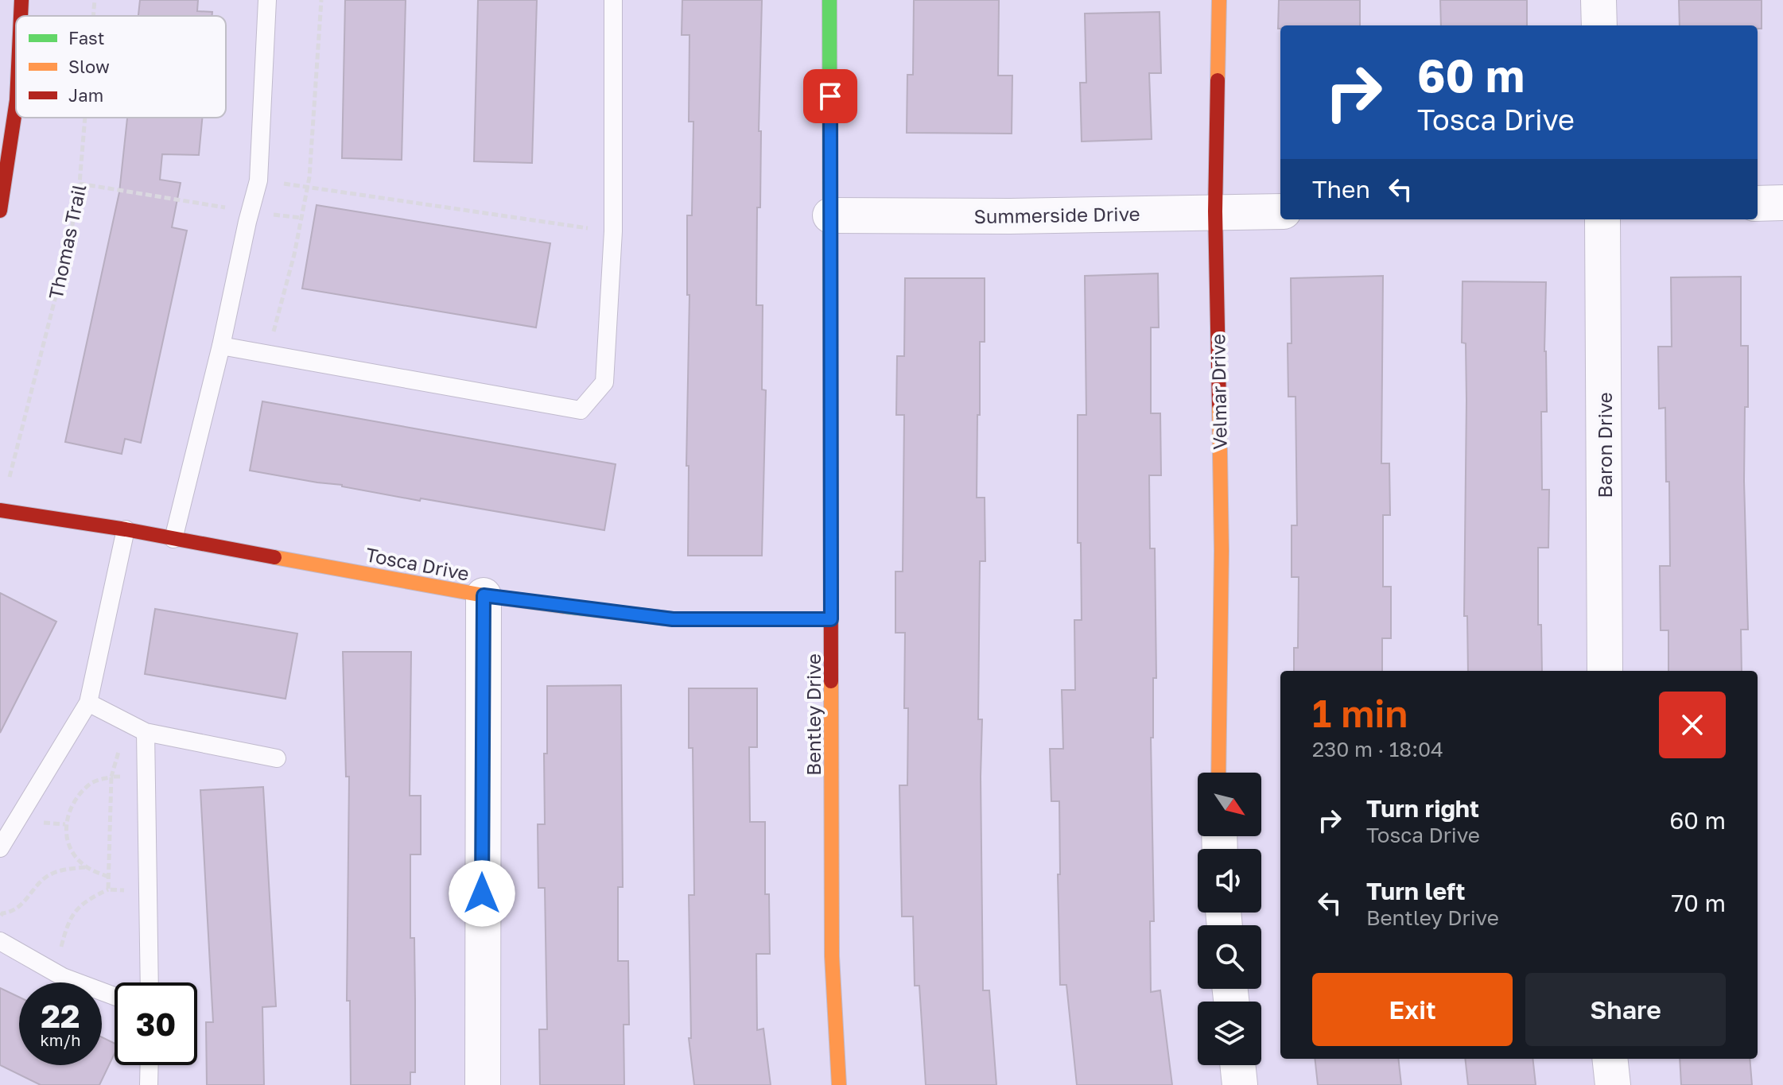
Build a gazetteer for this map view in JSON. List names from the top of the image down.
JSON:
{
  "streets": {
    "street": [
      "Summerside Drive",
      "Velmar Drive",
      "Baron Drive",
      "Tosca Drive",
      "Bentley Drive"
    ],
    "path": ["Thomas Trail"]
  },
  "crossings": [
    ["Summerside Drive", "Velmar Drive"],
    ["Summerside Drive", "Bentley Drive"],
    ["Tosca Drive", "Bentley Drive"]
  ],
  "legend": ["Fast", "Slow", "Jam"],
  "north": "bottom right",
  "page": {
    "turn": ["60 m", "Tosca Drive"],
    "then": "Then",
    "heading": ["1 min", "230 m · 18:04"],
    "list": [
      {
        "name": "Turn right",
        "note": "Tosca Drive",
        "value": "60 m"
      },
      {
        "name": "Turn left",
        "note": "Bentley Drive",
        "value": "70 m"
      }
    ],
    "buttons": ["Exit", "Share"],
    "speed": "22 km/h",
    "limit": "30"
  }
}
